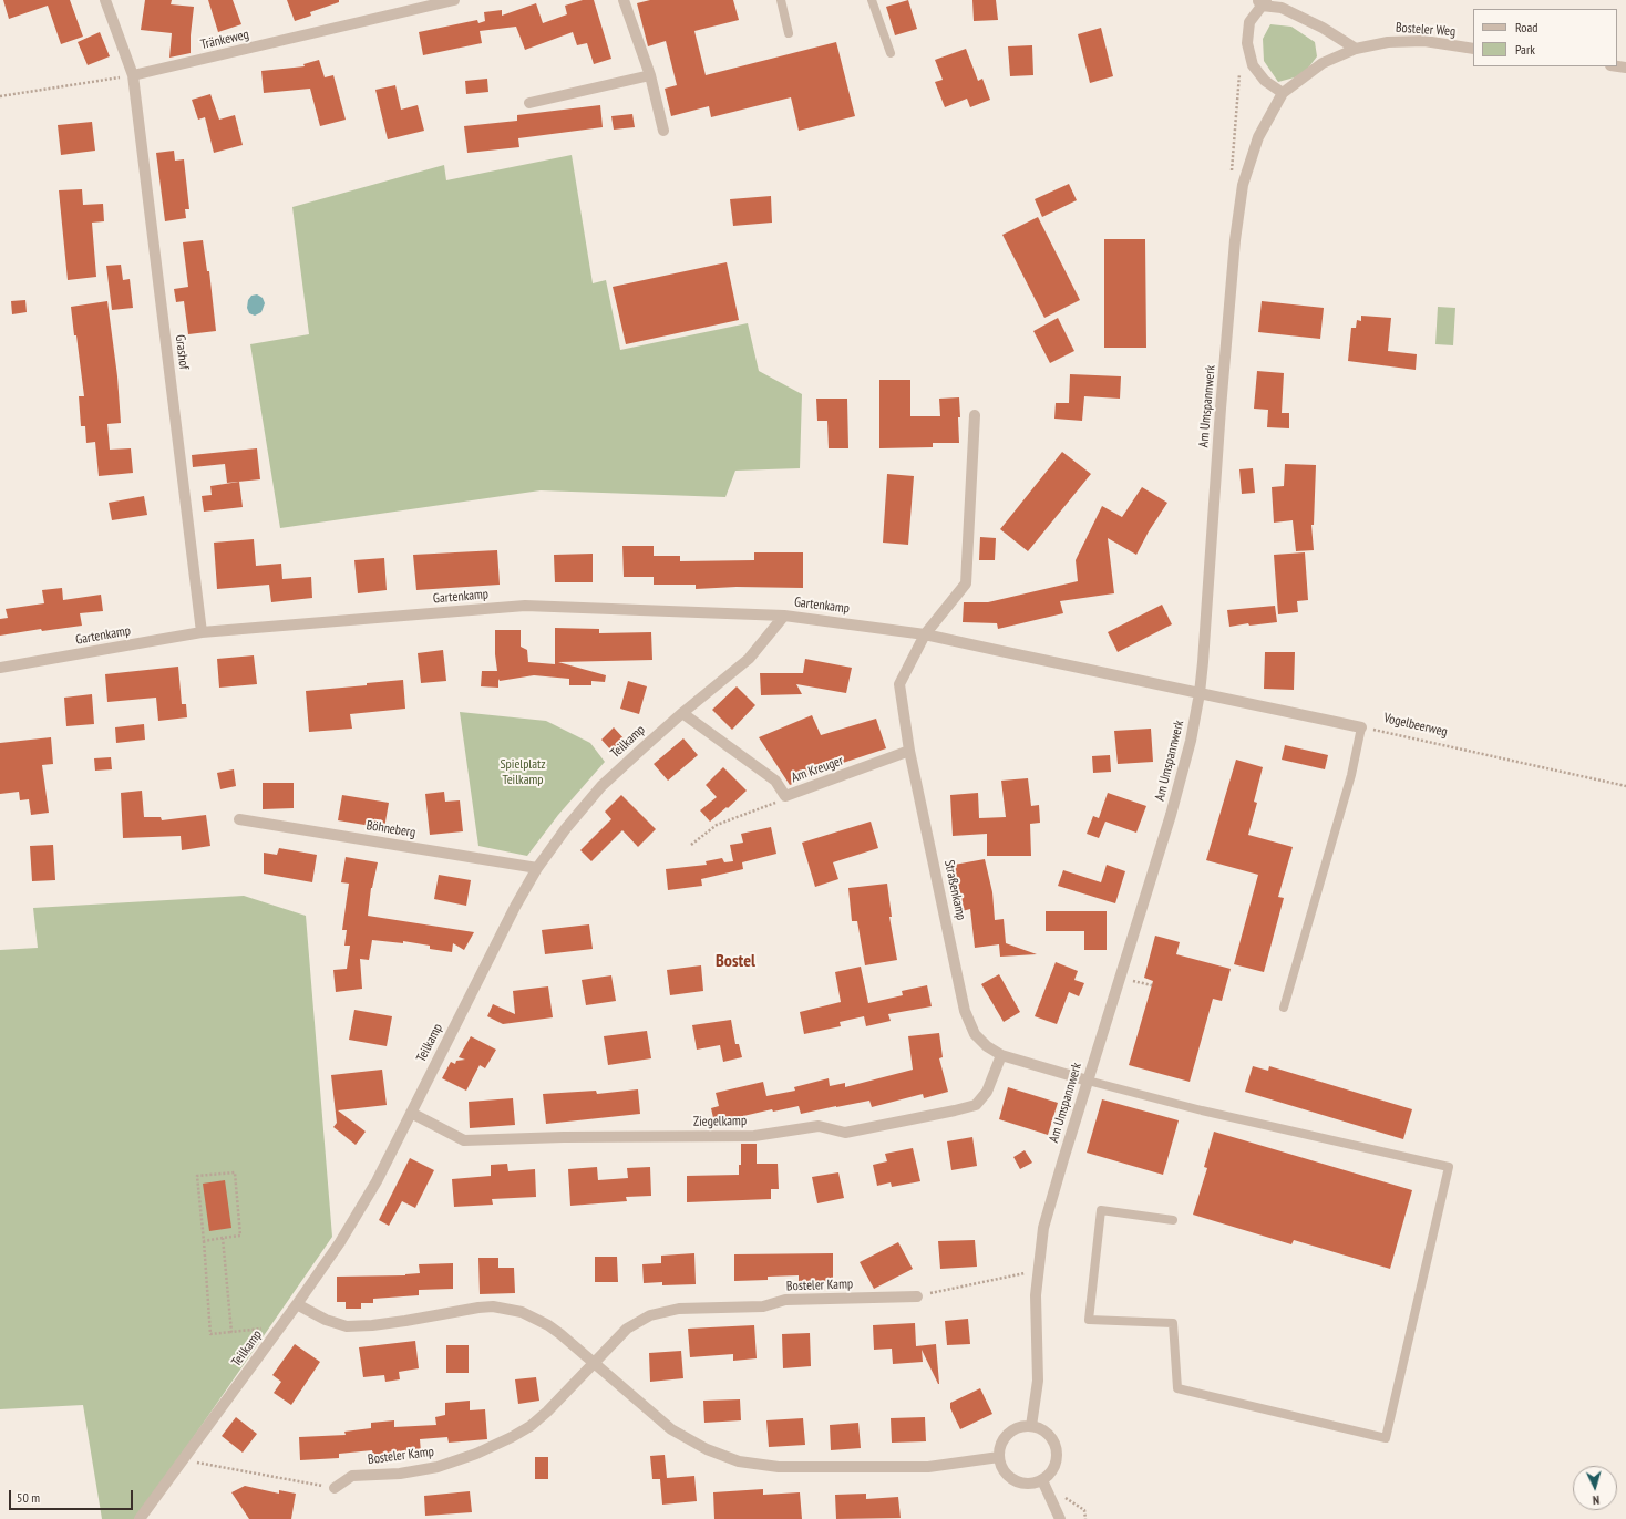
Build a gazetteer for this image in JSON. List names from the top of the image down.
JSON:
{
  "streets": {
    "street": [
      "Bosteler Weg",
      "Tränkeweg",
      "Grashof",
      "Am Umspannwerk",
      "Gartenkamp",
      "Teilkamp",
      "Am Kreuger",
      "Böhneberg",
      "Straßenkamp",
      "Ziegelkamp",
      "Bosteler Kamp"
    ],
    "path": ["Vogelbeerweg"]
  },
  "crossings": [
    ["Bosteler Weg", "Am Umspannwerk"],
    ["Tränkeweg", "Grashof"],
    ["Grashof", "Gartenkamp"],
    ["Am Umspannwerk", "Gartenkamp"],
    ["Am Umspannwerk", "Straßenkamp"],
    ["Gartenkamp", "Teilkamp"],
    ["Gartenkamp", "Straßenkamp"],
    ["Teilkamp", "Am Kreuger"],
    ["Teilkamp", "Böhneberg"],
    ["Teilkamp", "Ziegelkamp"],
    ["Am Kreuger", "Straßenkamp"],
    ["Straßenkamp", "Ziegelkamp"]
  ],
  "districts": ["Bostel"],
  "parks": ["Spielplatz Teilkamp"],
  "legend": ["Road", "Park"],
  "scale_bar": "50 m",
  "north": "bottom"
}
